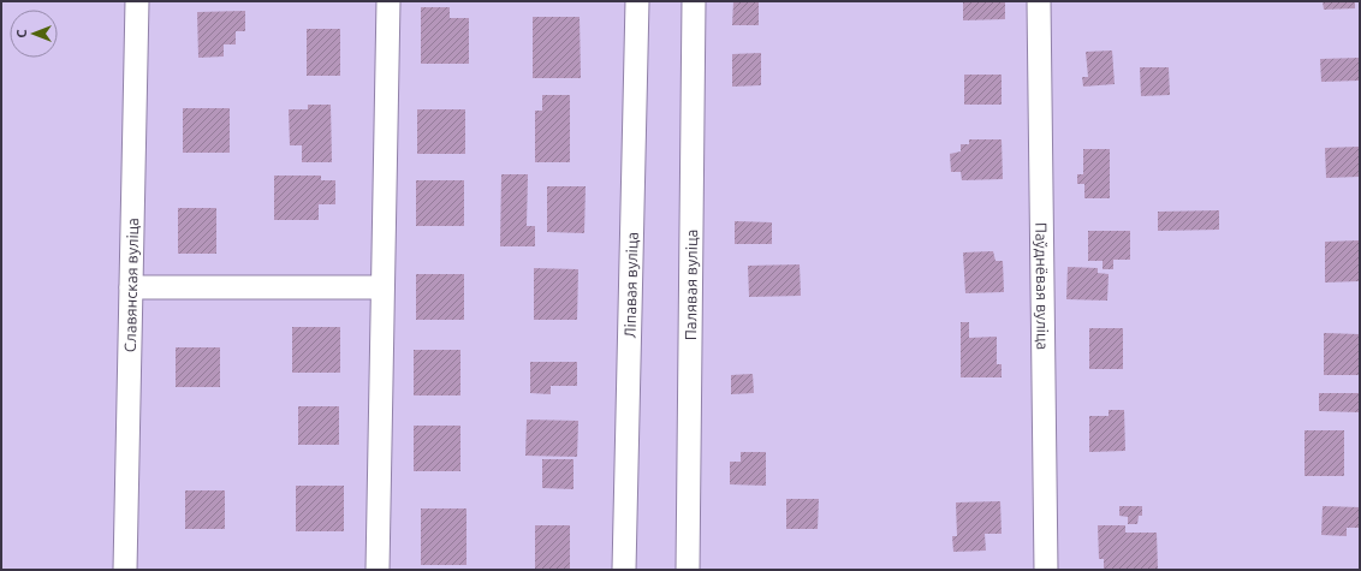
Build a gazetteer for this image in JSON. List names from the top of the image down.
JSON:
{
  "streets": {
    "street": [
      "Славянская вуліца",
      "Ліпавая вуліца",
      "Палявая вуліца",
      "Паўднёвая вуліца"
    ]
  },
  "north": "left"
}
